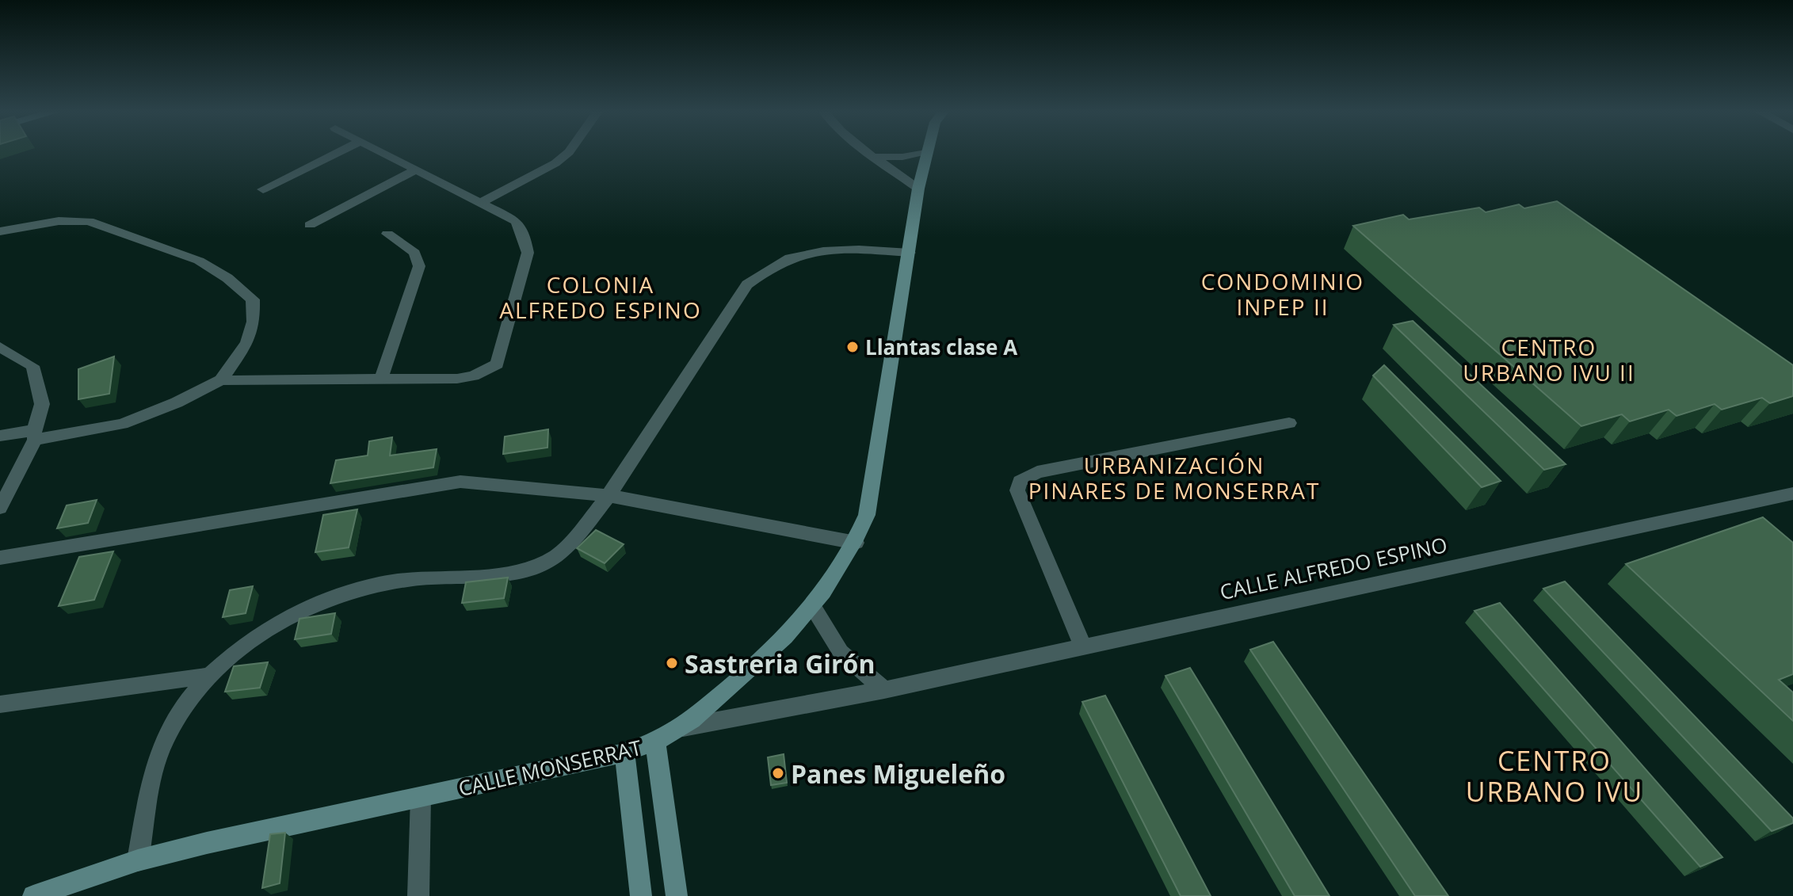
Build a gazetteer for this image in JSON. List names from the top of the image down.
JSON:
{
  "streets": {
    "street": ["CALLE ALFREDO ESPINO", "CALLE MONSERRAT"]
  },
  "crossings": [
    ["CALLE ALFREDO ESPINO", "CALLE MONSERRAT"]
  ],
  "districts": [
    "CONDOMINIO INPEP II",
    "COLONIA ALFREDO ESPINO",
    "CENTRO URBANO IVU II",
    "URBANIZACIÓN PINARES DE MONSERRAT",
    "CENTRO URBANO IVU"
  ],
  "places": ["Llantas clase A", "Sastreria Girón", "Panes Migueleño"]
}
